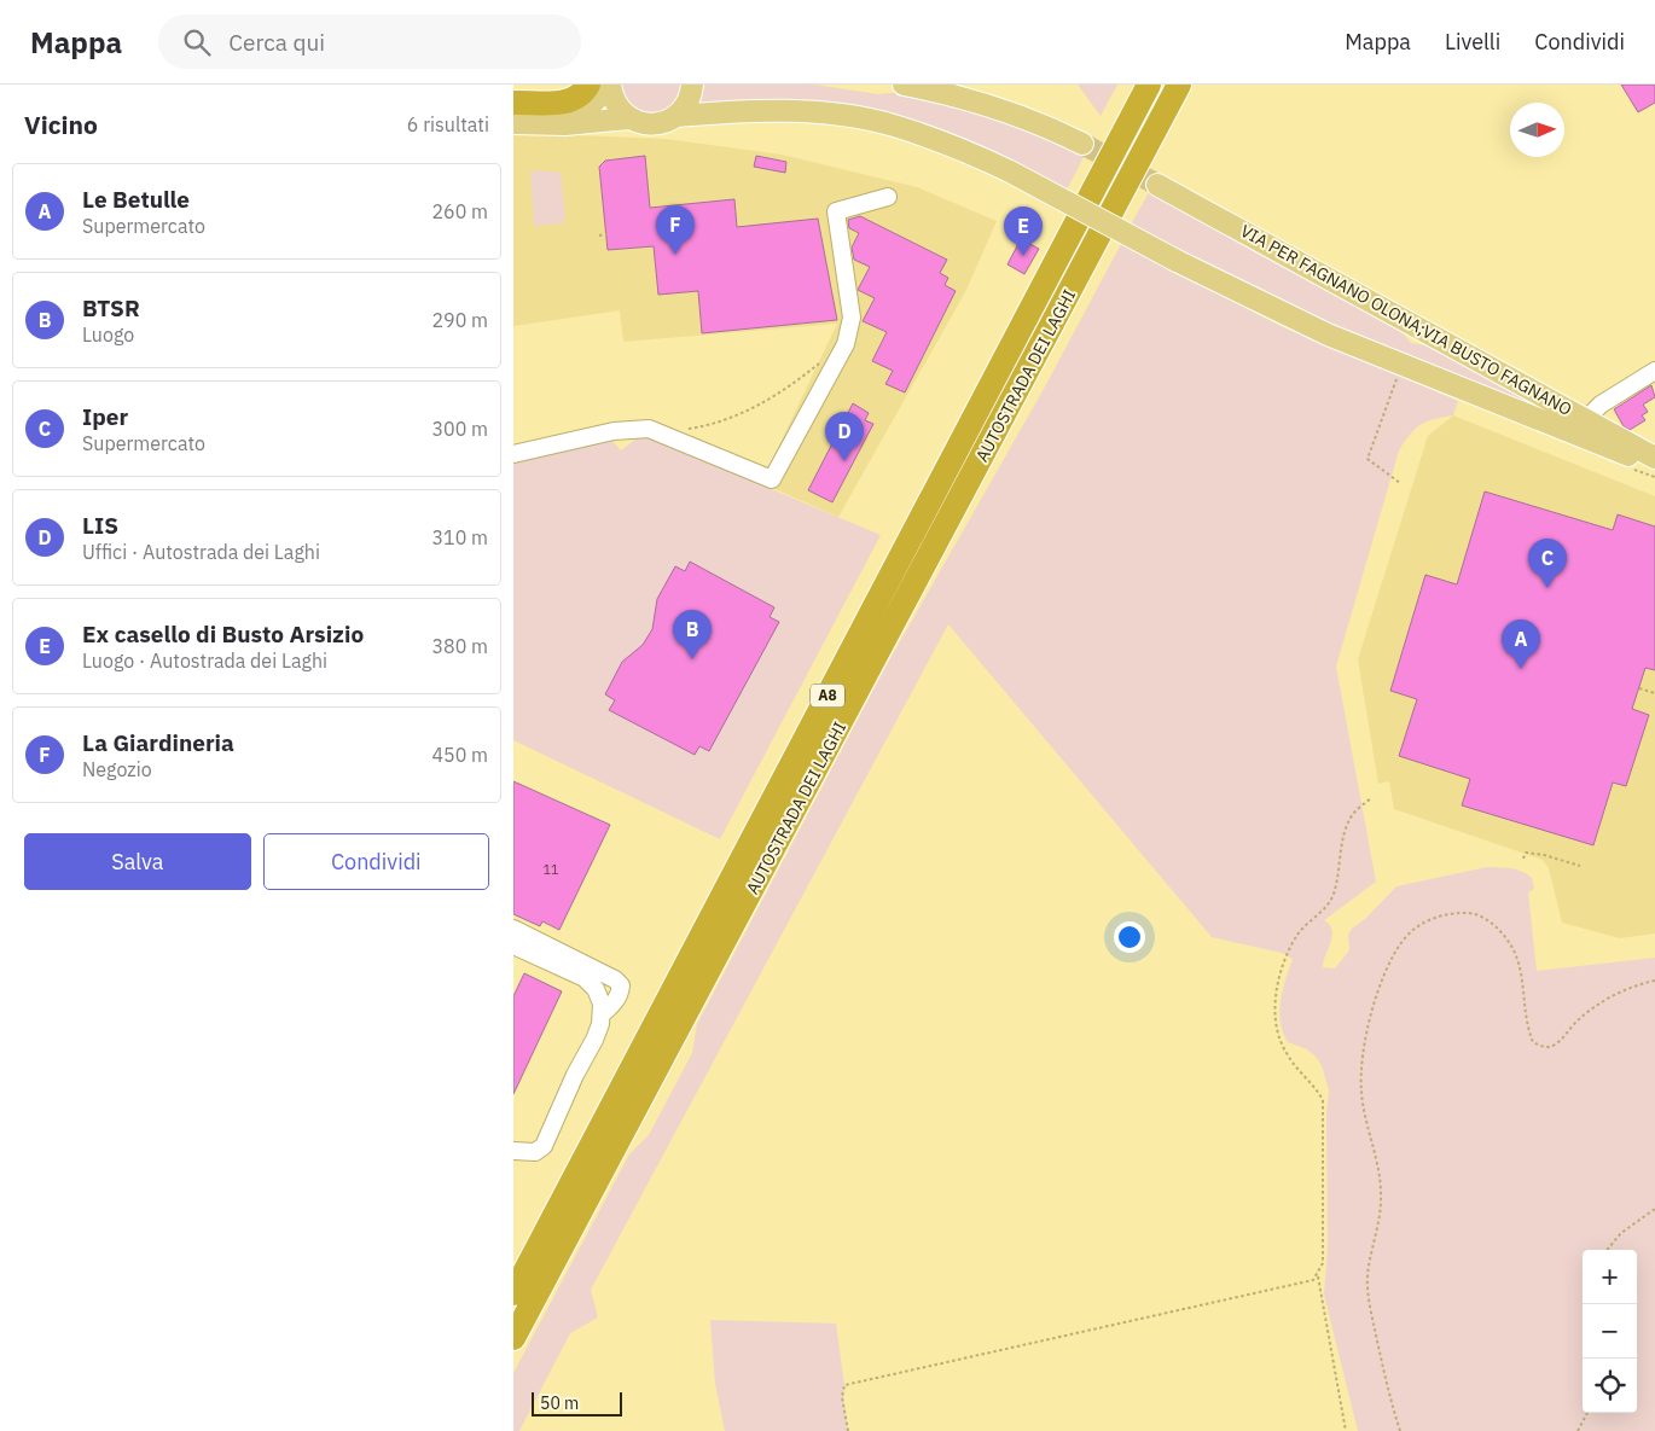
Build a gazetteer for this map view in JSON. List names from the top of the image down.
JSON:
{
  "streets": {
    "highway": ["AUTOSTRADA DEI LAGHI", "A8"],
    "main road": ["VIA PER FAGNANO OLONA;VIA BUSTO FAGNANO"]
  },
  "house_numbers": ["11"],
  "scale_bar": "50 m",
  "north": "right",
  "page": {
    "header": "Mappa",
    "search": "Cerca qui",
    "nav": ["Mappa", "Livelli", "Condividi"],
    "heading": ["Vicino", "6 risultati"],
    "list": [
      {
        "mark": "A",
        "name": "Le Betulle",
        "note": "Supermercato",
        "value": "260 m"
      },
      {
        "mark": "B",
        "name": "BTSR",
        "note": "Luogo",
        "value": "290 m"
      },
      {
        "mark": "C",
        "name": "Iper",
        "note": "Supermercato",
        "value": "300 m"
      },
      {
        "mark": "D",
        "name": "LIS",
        "note": "Uffici · Autostrada dei Laghi",
        "value": "310 m"
      },
      {
        "mark": "E",
        "name": "Ex casello di Busto Arsizio",
        "note": "Luogo · Autostrada dei Laghi",
        "value": "380 m"
      },
      {
        "mark": "F",
        "name": "La Giardineria",
        "note": "Negozio",
        "value": "450 m"
      }
    ],
    "pins": [
      "F",
      "E",
      "D",
      "C",
      "B",
      "A"
    ],
    "buttons": ["Salva", "Condividi"],
    "map_buttons": ["+", "−"],
    "scale": "50 m"
  }
}
